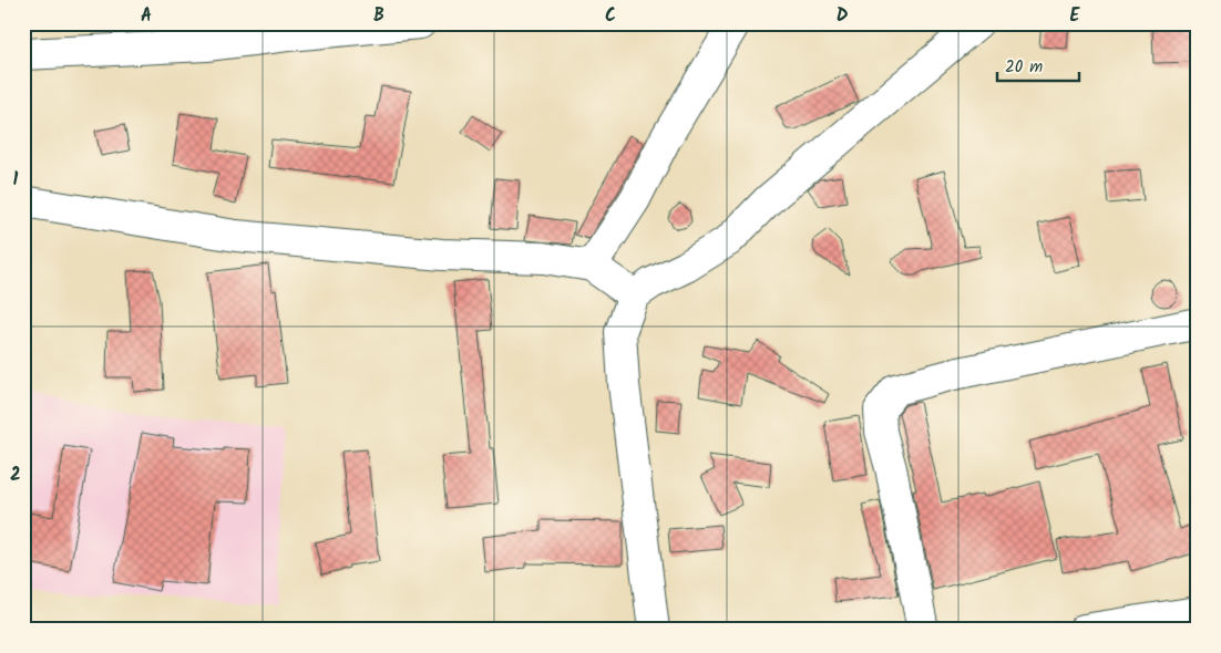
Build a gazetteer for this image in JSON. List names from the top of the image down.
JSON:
{
  "scale_bar": "20 m",
  "grid": {
    "columns": [
      "A",
      "B",
      "C",
      "D",
      "E"
    ],
    "rows": ["1", "2"]
  }
}
